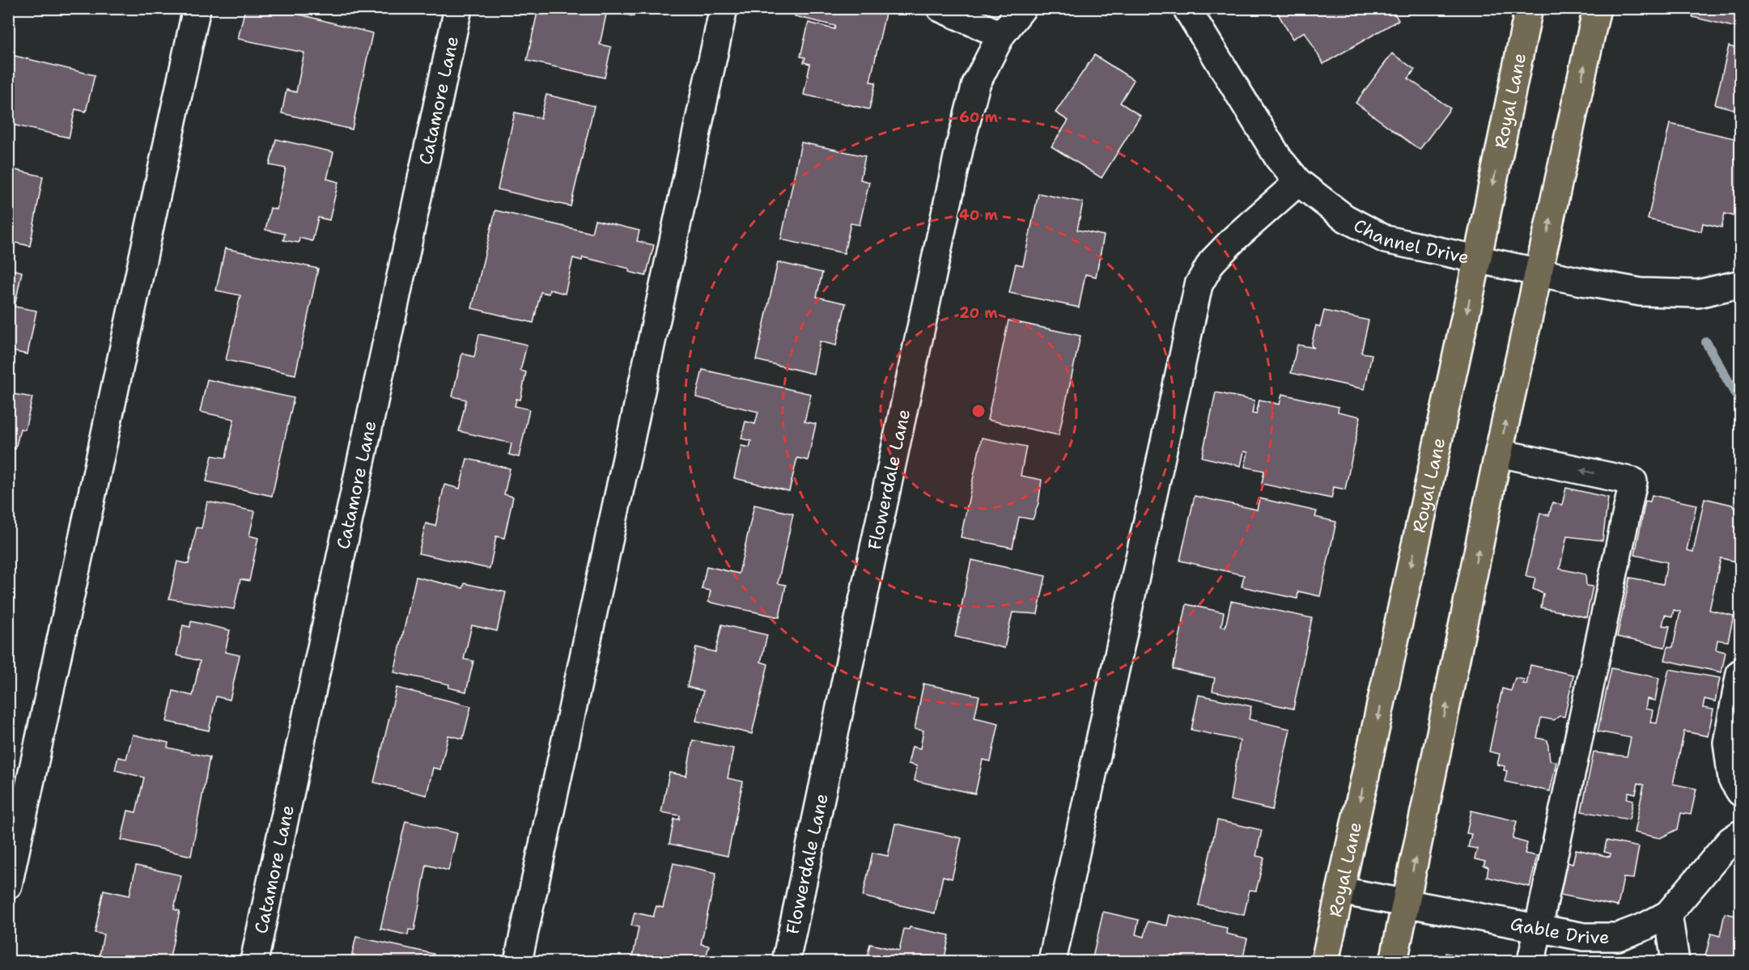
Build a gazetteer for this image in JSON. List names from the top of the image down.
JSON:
{
  "streets": {
    "main road": ["Royal Lane"],
    "street": [
      "Catamore Lane",
      "Channel Drive",
      "Flowerdale Lane",
      "Gable Drive"
    ]
  },
  "crossings": [
    ["Royal Lane", "Channel Drive"],
    ["Royal Lane", "Gable Drive"]
  ],
  "rings": ["60 m", "40 m", "20 m"]
}
